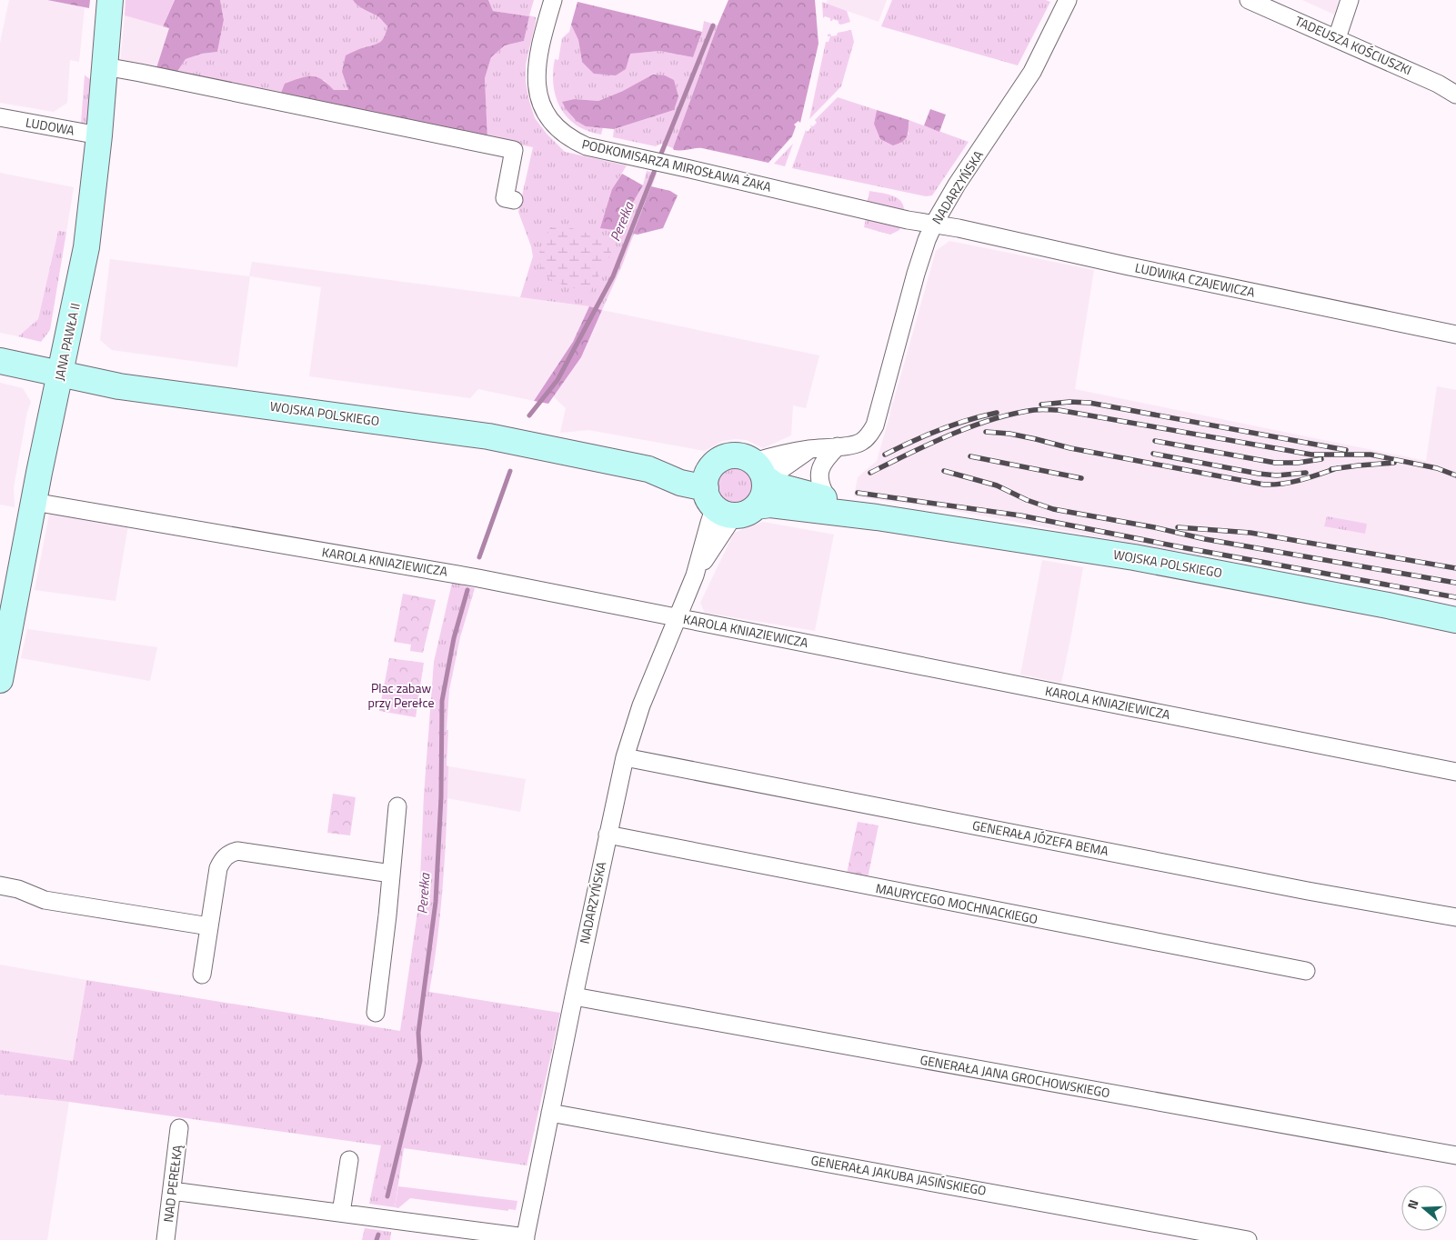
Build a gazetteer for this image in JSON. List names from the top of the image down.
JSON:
{
  "streets": {
    "street": [
      "TADEUSZA KOŚCIUSZKI",
      "LUDOWA",
      "PODKOMISARZA MIROSŁAWA ŻAKA",
      "NADARZYŃSKA",
      "LUDWIKA CZAJEWICZA",
      "JANA PAWŁA II",
      "WOJSKA POLSKIEGO",
      "KAROLA KNIAZIEWICZA",
      "GENERAŁA JÓZEFA BEMA",
      "MAURYCEGO MOCHNACKIEGO",
      "GENERAŁA JANA GROCHOWSKIEGO",
      "GENERAŁA JAKUBA JASIŃSKIEGO",
      "NAD PEREŁKĄ"
    ]
  },
  "crossings": [
    ["LUDOWA", "JANA PAWŁA II"],
    ["PODKOMISARZA MIROSŁAWA ŻAKA", "NADARZYŃSKA"],
    ["PODKOMISARZA MIROSŁAWA ŻAKA", "LUDWIKA CZAJEWICZA"],
    ["NADARZYŃSKA", "LUDWIKA CZAJEWICZA"],
    ["NADARZYŃSKA", "WOJSKA POLSKIEGO"],
    ["NADARZYŃSKA", "KAROLA KNIAZIEWICZA"],
    ["NADARZYŃSKA", "GENERAŁA JÓZEFA BEMA"],
    ["NADARZYŃSKA", "MAURYCEGO MOCHNACKIEGO"],
    ["NADARZYŃSKA", "GENERAŁA JANA GROCHOWSKIEGO"],
    ["NADARZYŃSKA", "GENERAŁA JAKUBA JASIŃSKIEGO"],
    ["JANA PAWŁA II", "WOJSKA POLSKIEGO"],
    ["JANA PAWŁA II", "KAROLA KNIAZIEWICZA"]
  ],
  "water": ["Perełka"],
  "parks": ["Plac zabaw przy Perełce"],
  "north": "left"
}
